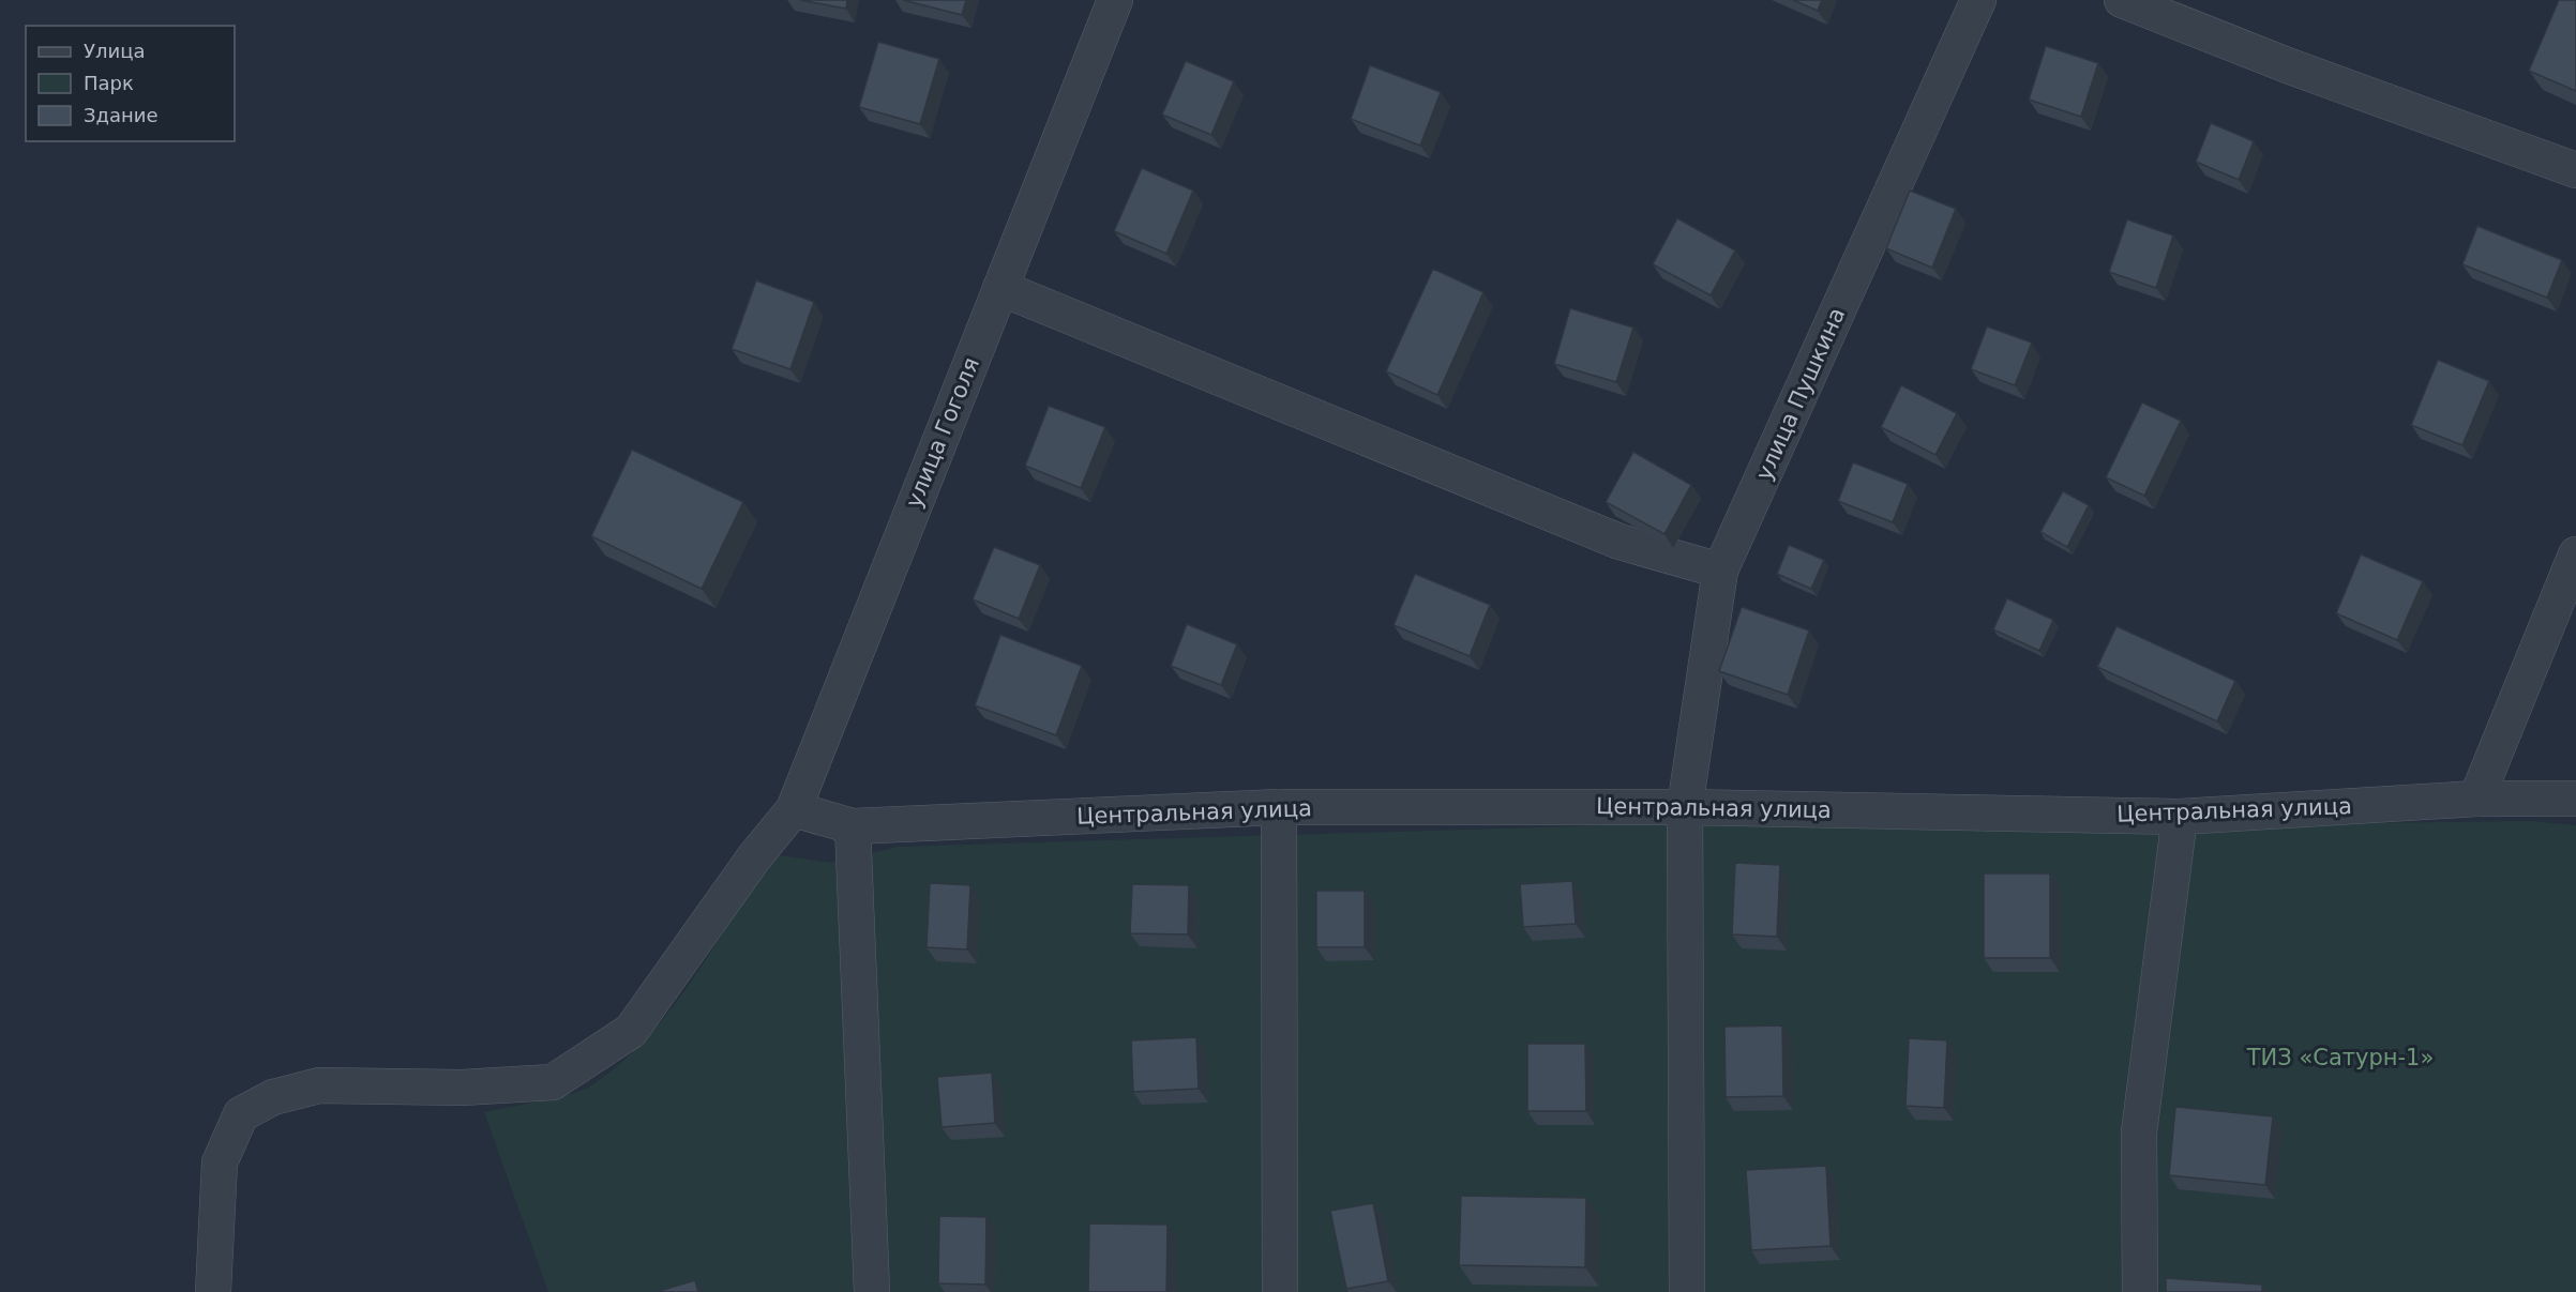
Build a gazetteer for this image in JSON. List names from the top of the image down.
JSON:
{
  "streets": {
    "street": ["улица Пушкина", "улица Гоголя", "Центральная улица"]
  },
  "crossings": [
    ["улица Пушкина", "Центральная улица"]
  ],
  "parks": ["ТИЗ «Сатурн-1»"],
  "legend": ["Улица", "Парк", "Здание"]
}
